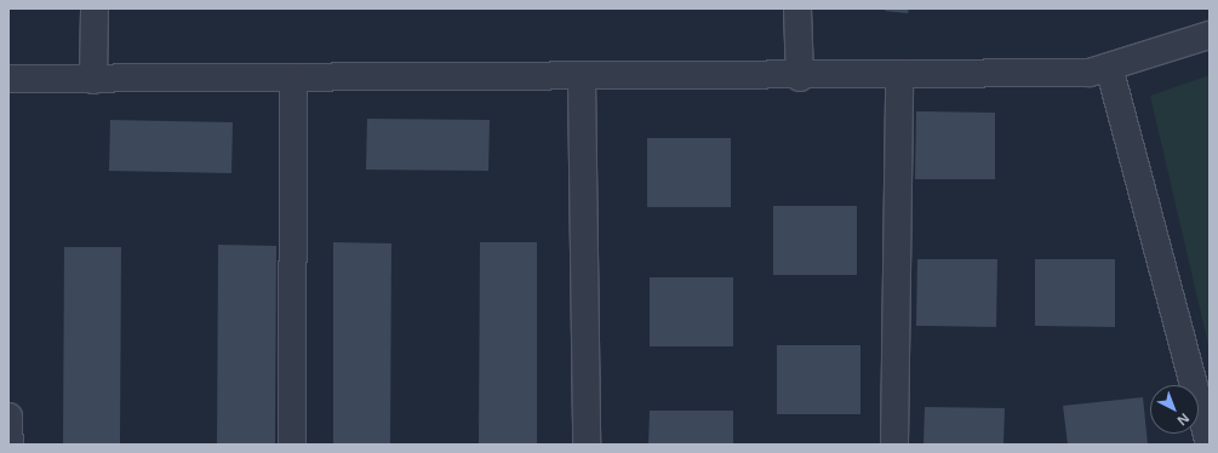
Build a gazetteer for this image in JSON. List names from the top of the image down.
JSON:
{
  "north": "bottom right"
}
